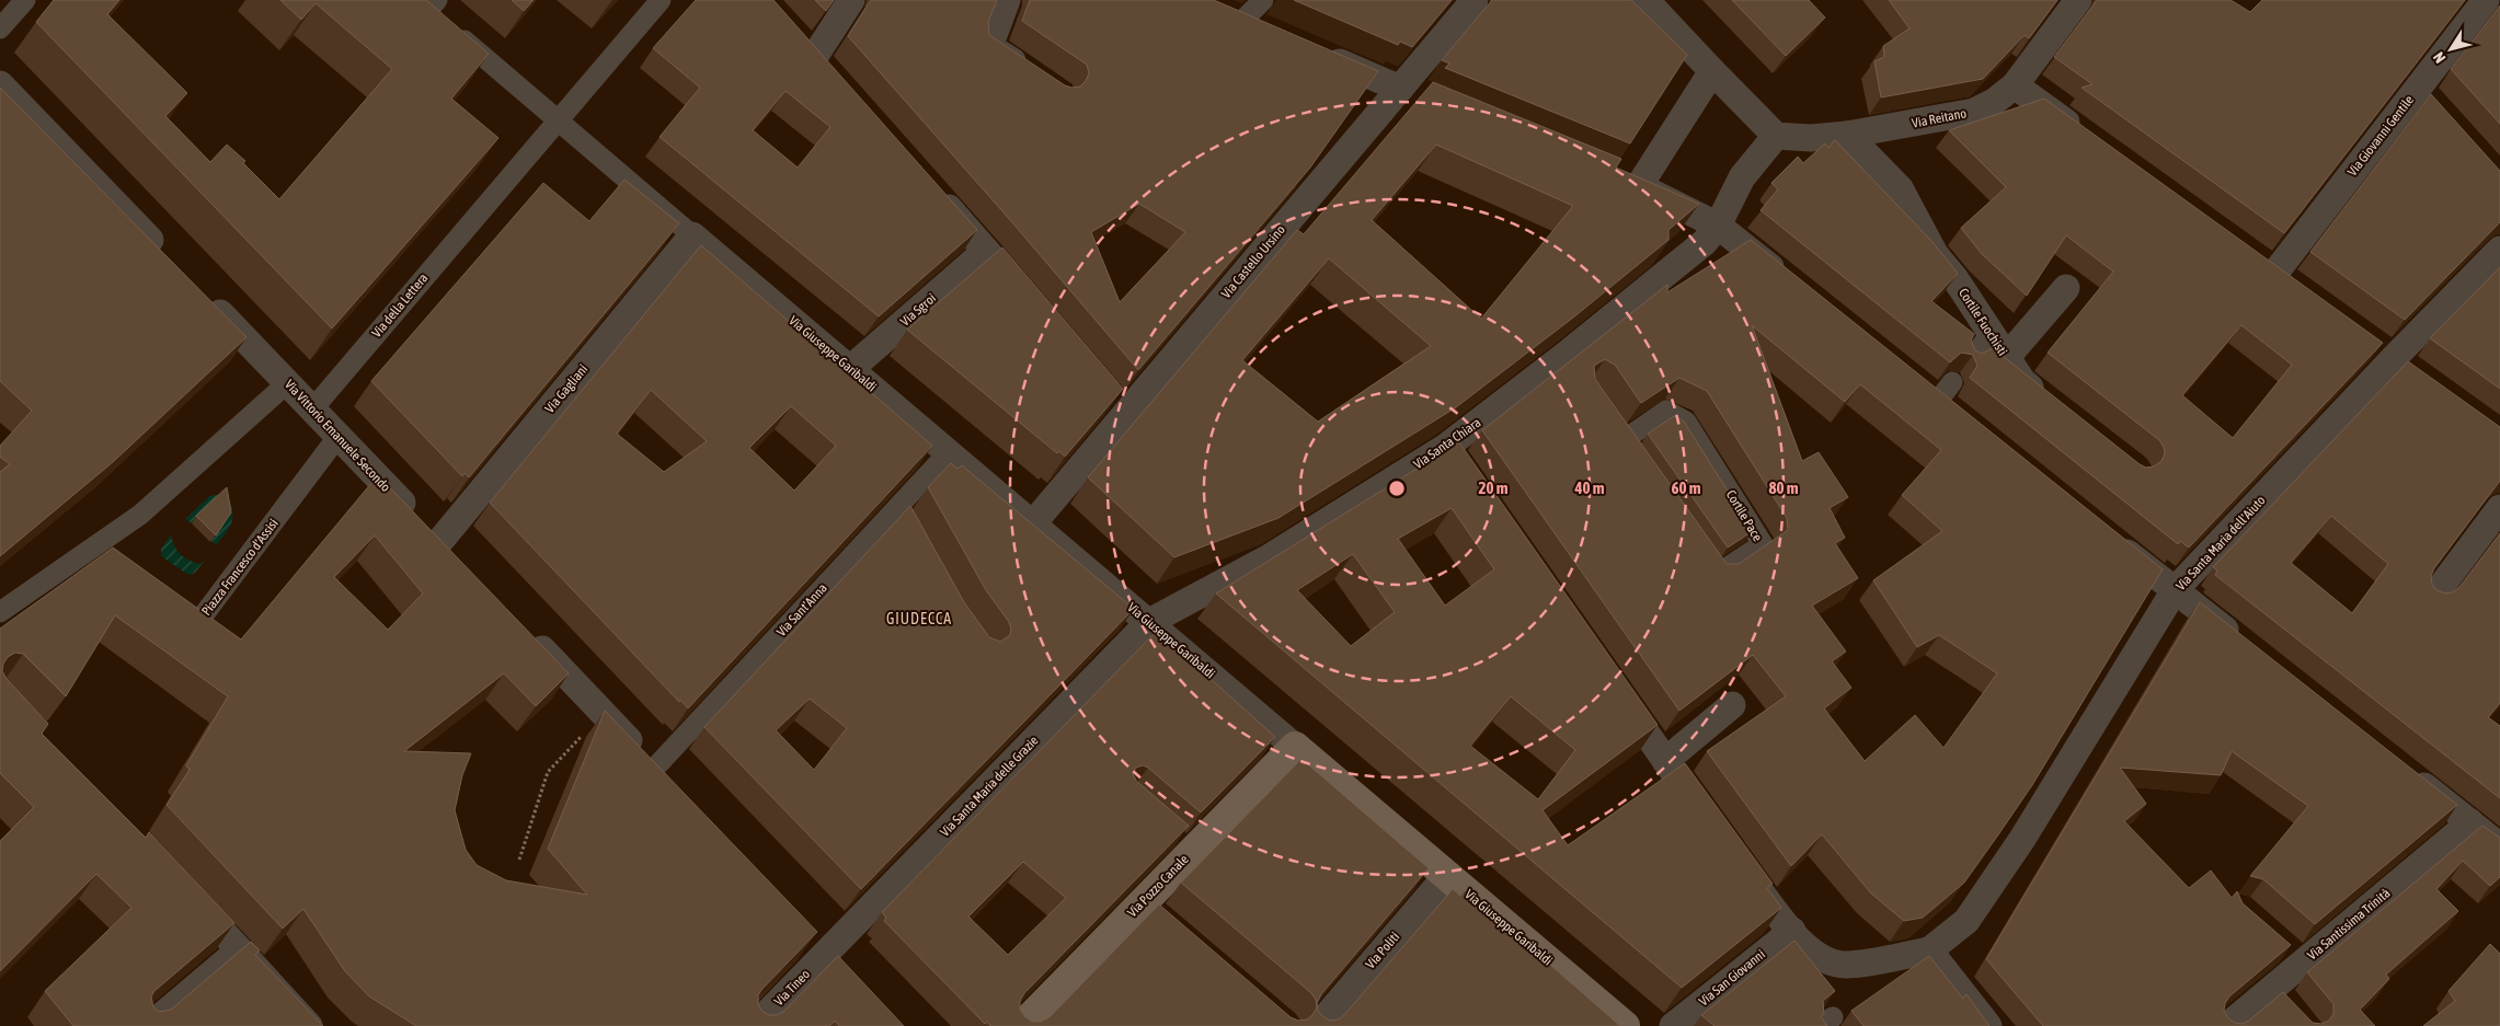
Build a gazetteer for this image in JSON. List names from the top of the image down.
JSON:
{
  "streets": {
    "main road": ["Via Giuseppe Garibaldi", "Via Pozzo Canale"],
    "street": [
      "Via Reitano",
      "Via Giovanni Gentile",
      "Via Castello Ursino",
      "Via della Lettera",
      "Via Sgroi",
      "Cortile Fuochisti",
      "Via Gagliani",
      "Via Vittorio Emanuele Secondo",
      "Via Santa Chiara",
      "Cortile Pace",
      "Via Santa Maria dell'Aiuto",
      "Piazza Francesco d'Assisi",
      "Via Sant'Anna",
      "Via Santa Maria delle Grazie",
      "Via Santissima Trinità",
      "Via Politi",
      "Via San Giovanni",
      "Via Tineo"
    ]
  },
  "crossings": [
    ["Via Reitano", "Cortile Fuochisti"],
    ["Via Reitano", "Via Santa Chiara"],
    ["Via Castello Ursino", "Via Giuseppe Garibaldi"],
    ["Via della Lettera", "Via Giuseppe Garibaldi"],
    ["Via della Lettera", "Via Vittorio Emanuele Secondo"],
    ["Via Sgroi", "Via Giuseppe Garibaldi"],
    ["Via Giuseppe Garibaldi", "Via Gagliani"],
    ["Via Giuseppe Garibaldi", "Via Santa Chiara"],
    ["Via Giuseppe Garibaldi", "Via Sant'Anna"],
    ["Via Giuseppe Garibaldi", "Via Santa Maria delle Grazie"],
    ["Via Giuseppe Garibaldi", "Via Pozzo Canale"],
    ["Via Giuseppe Garibaldi", "Via Politi"],
    ["Via Gagliani", "Via Vittorio Emanuele Secondo"],
    ["Via Vittorio Emanuele Secondo", "Piazza Francesco d'Assisi"],
    ["Via Santa Chiara", "Via Santa Maria delle Grazie"],
    ["Via Santa Maria delle Grazie", "Via Tineo"]
  ],
  "districts": ["GIUDECCA"],
  "north": "bottom left",
  "rings": [
    "20 m",
    "40 m",
    "60 m",
    "80 m"
  ]
}
